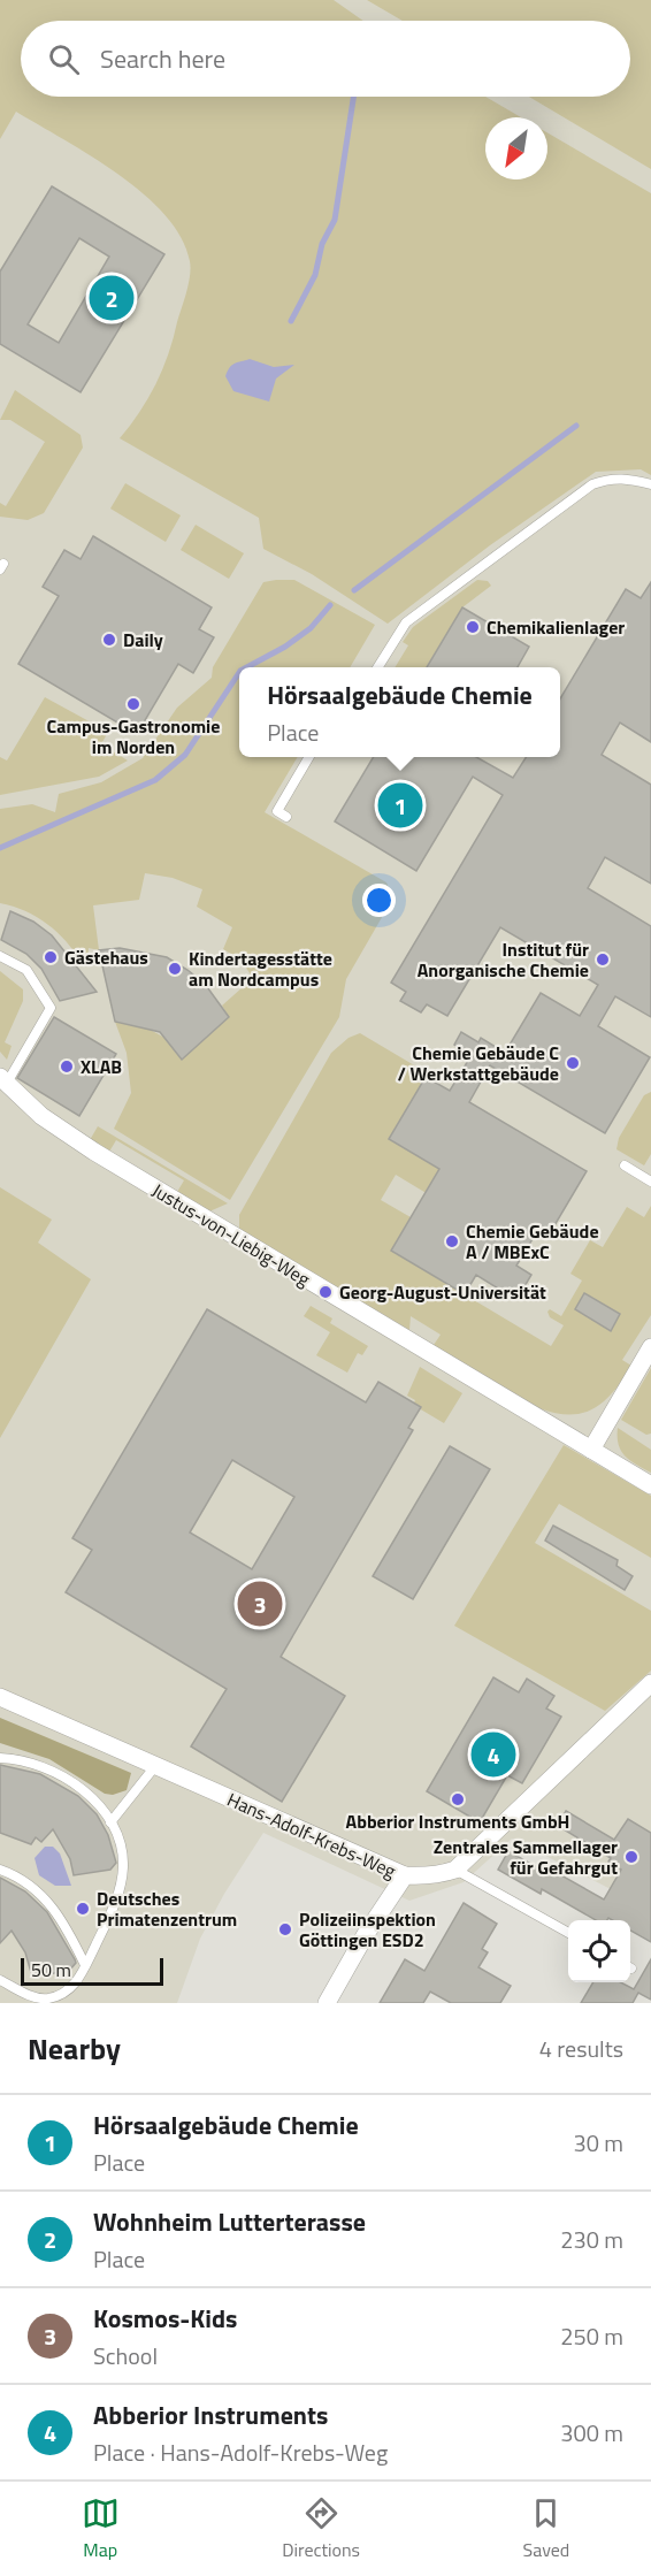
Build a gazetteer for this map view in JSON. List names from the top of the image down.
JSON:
{
  "streets": {
    "street": ["Justus-von-Liebig-Weg", "Hans-Adolf-Krebs-Weg"]
  },
  "places": [
    "Chemikalienlager",
    "Daily",
    "Campus-Gastronomie im Norden",
    "Gästehaus",
    "Institut für Anorganische Chemie",
    "Kindertagesstätte am Nordcampus",
    "Chemie Gebäude C / Werkstattgebäude",
    "XLAB",
    "Chemie Gebäude A / MBExC",
    "Georg-August-Universität",
    "Abberior Instruments GmbH",
    "Zentrales Sammellager für Gefahrgut",
    "Deutsches Primatenzentrum",
    "Polizeiinspektion Göttingen ESD2"
  ],
  "scale_bar": "50 m",
  "north": "bottom left",
  "page": {
    "search": "Search here",
    "pins": [
      "2",
      "1",
      "3",
      "4"
    ],
    "popup": ["Hörsaalgebäude Chemie", "Place"],
    "scale": "50 m",
    "heading": ["Nearby", "4 results"],
    "list": [
      {
        "mark": "1",
        "name": "Hörsaalgebäude Chemie",
        "note": "Place",
        "value": "30 m"
      },
      {
        "mark": "2",
        "name": "Wohnheim Lutterterasse",
        "note": "Place",
        "value": "230 m"
      },
      {
        "mark": "3",
        "name": "Kosmos-Kids",
        "note": "School",
        "value": "250 m"
      },
      {
        "mark": "4",
        "name": "Abberior Instruments",
        "note": "Place · Hans-Adolf-Krebs-Weg",
        "value": "300 m"
      }
    ],
    "nav": ["Map", "Directions", "Saved"]
  }
}
